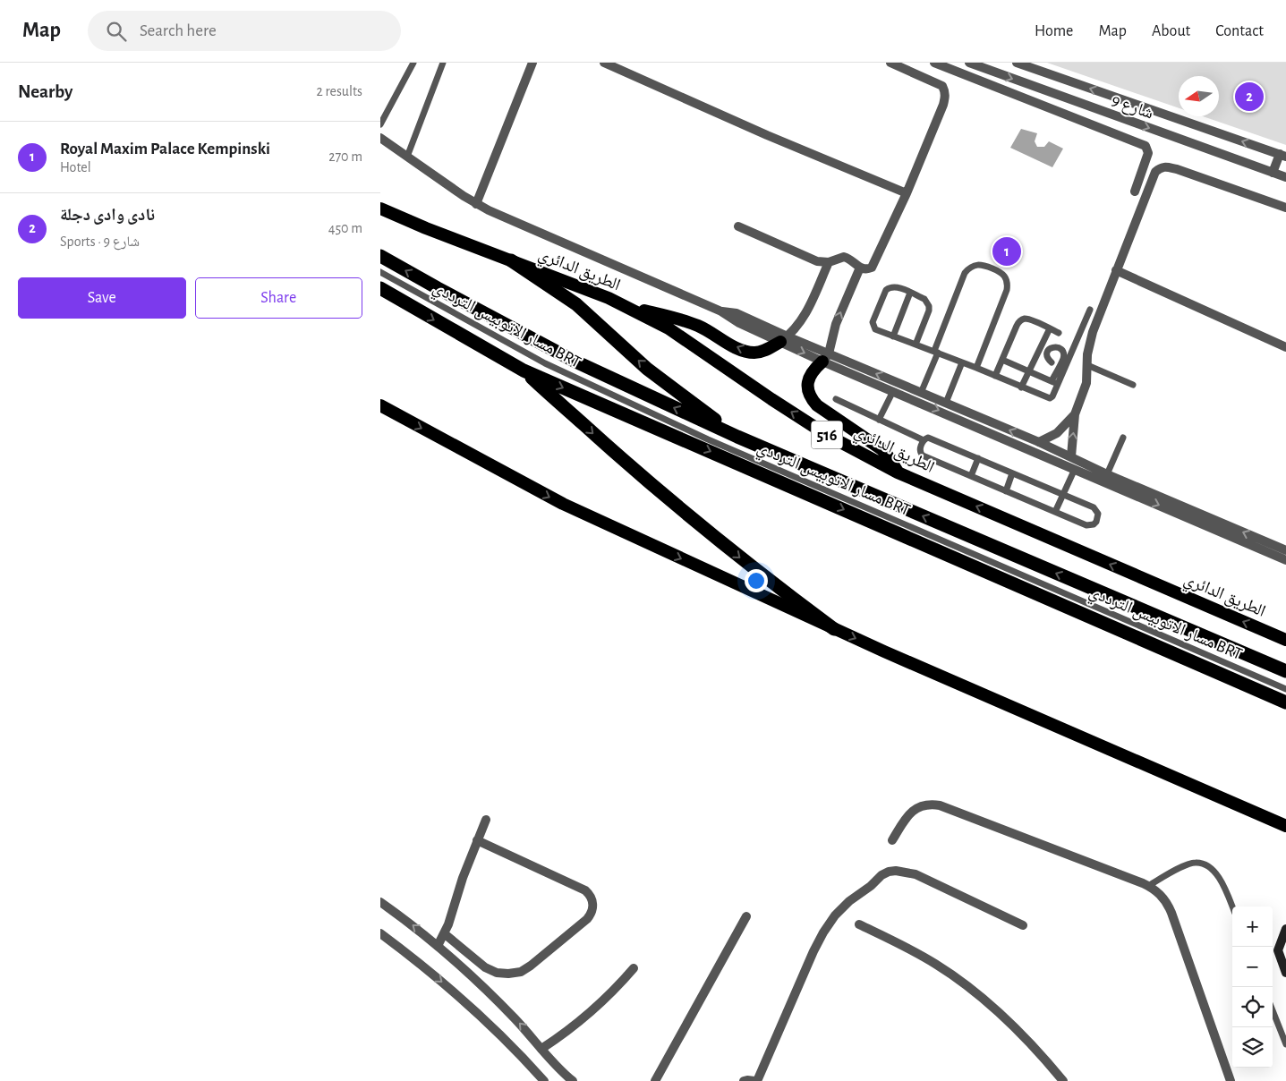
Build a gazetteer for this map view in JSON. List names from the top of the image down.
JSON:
{
  "streets": {
    "highway": ["الطريق الدائري", "516"],
    "street": ["شارع 9"],
    "lane": ["مسار الاتوبيس الترددي BRT"]
  },
  "crossings": [
    ["الطريق الدائري", "516"]
  ],
  "north": "left",
  "page": {
    "header": "Map",
    "search": "Search here",
    "nav": [
      "Home",
      "Map",
      "About",
      "Contact"
    ],
    "heading": ["Nearby", "2 results"],
    "pins": ["2", "1"],
    "list": [
      {
        "mark": "1",
        "name": "Royal Maxim Palace Kempinski",
        "note": "Hotel",
        "value": "270 m"
      },
      {
        "mark": "2",
        "name": "نادى وادى دجلة",
        "note": "Sports · شارع 9",
        "value": "450 m"
      }
    ],
    "buttons": ["Save", "Share"],
    "map_buttons": ["+", "−"]
  }
}
